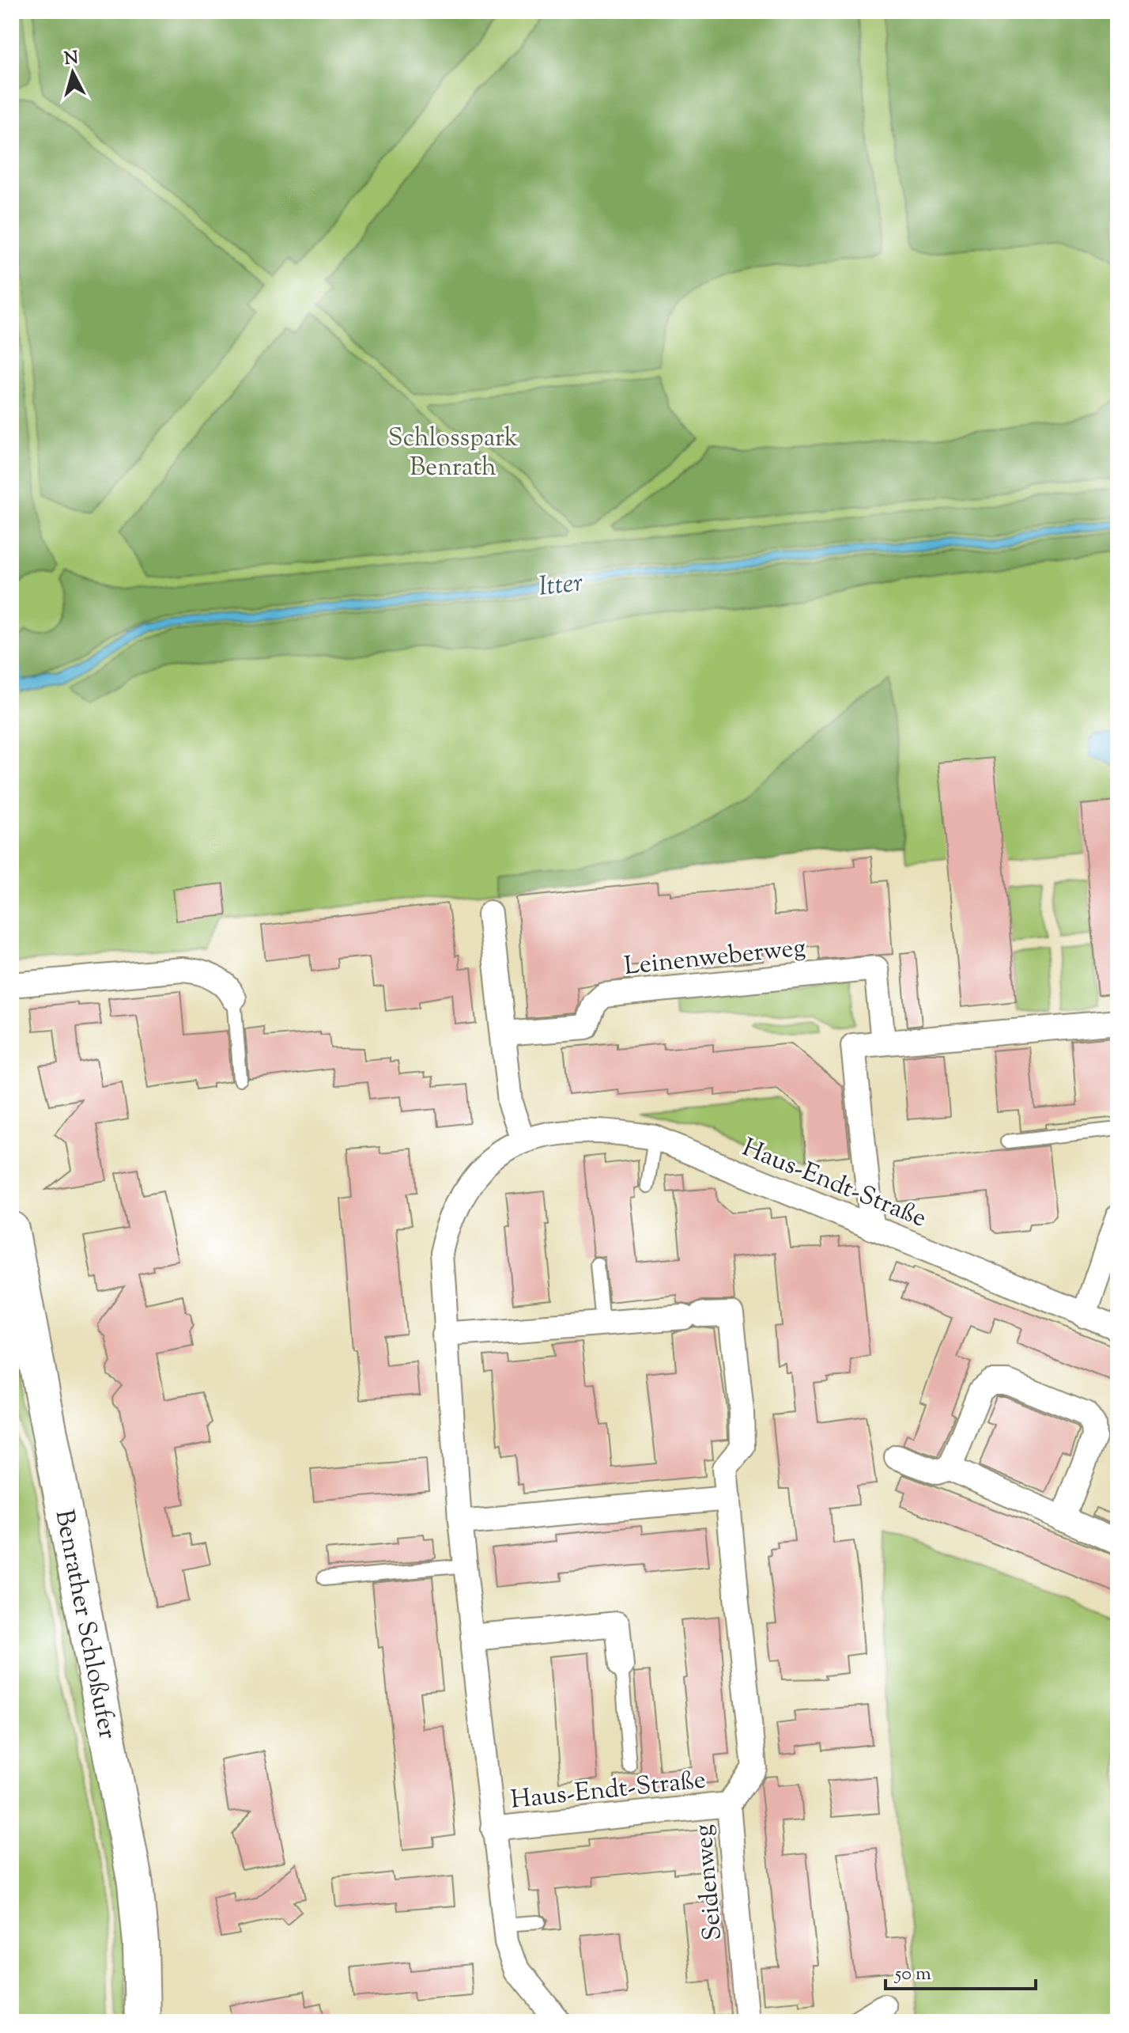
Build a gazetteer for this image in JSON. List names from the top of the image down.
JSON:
{
  "streets": {
    "street": [
      "Leinenweberweg",
      "Haus-Endt-Straße",
      "Benrather Schloßufer",
      "Seidenweg"
    ]
  },
  "crossings": [
    ["Haus-Endt-Straße", "Seidenweg"]
  ],
  "water": ["Itter"],
  "parks": ["Schlosspark Benrath"],
  "scale_bar": "50 m",
  "north": "top"
}
